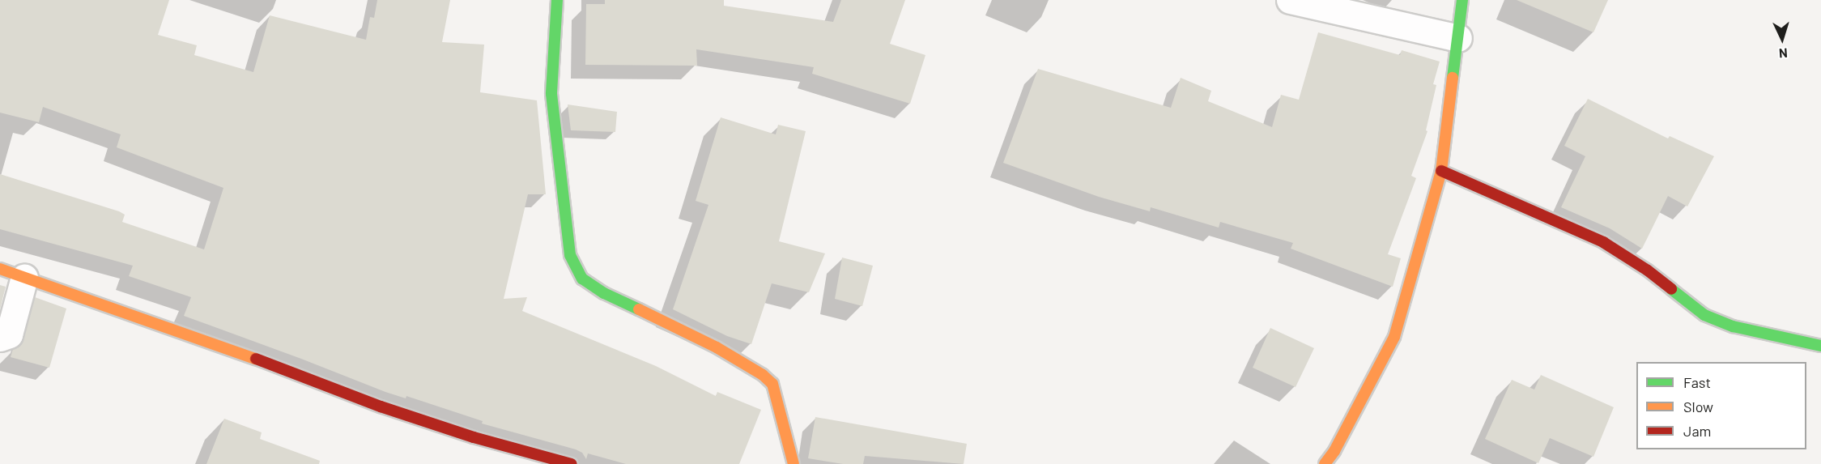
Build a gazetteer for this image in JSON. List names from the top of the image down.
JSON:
{
  "legend": ["Fast", "Slow", "Jam"],
  "north": "bottom"
}
